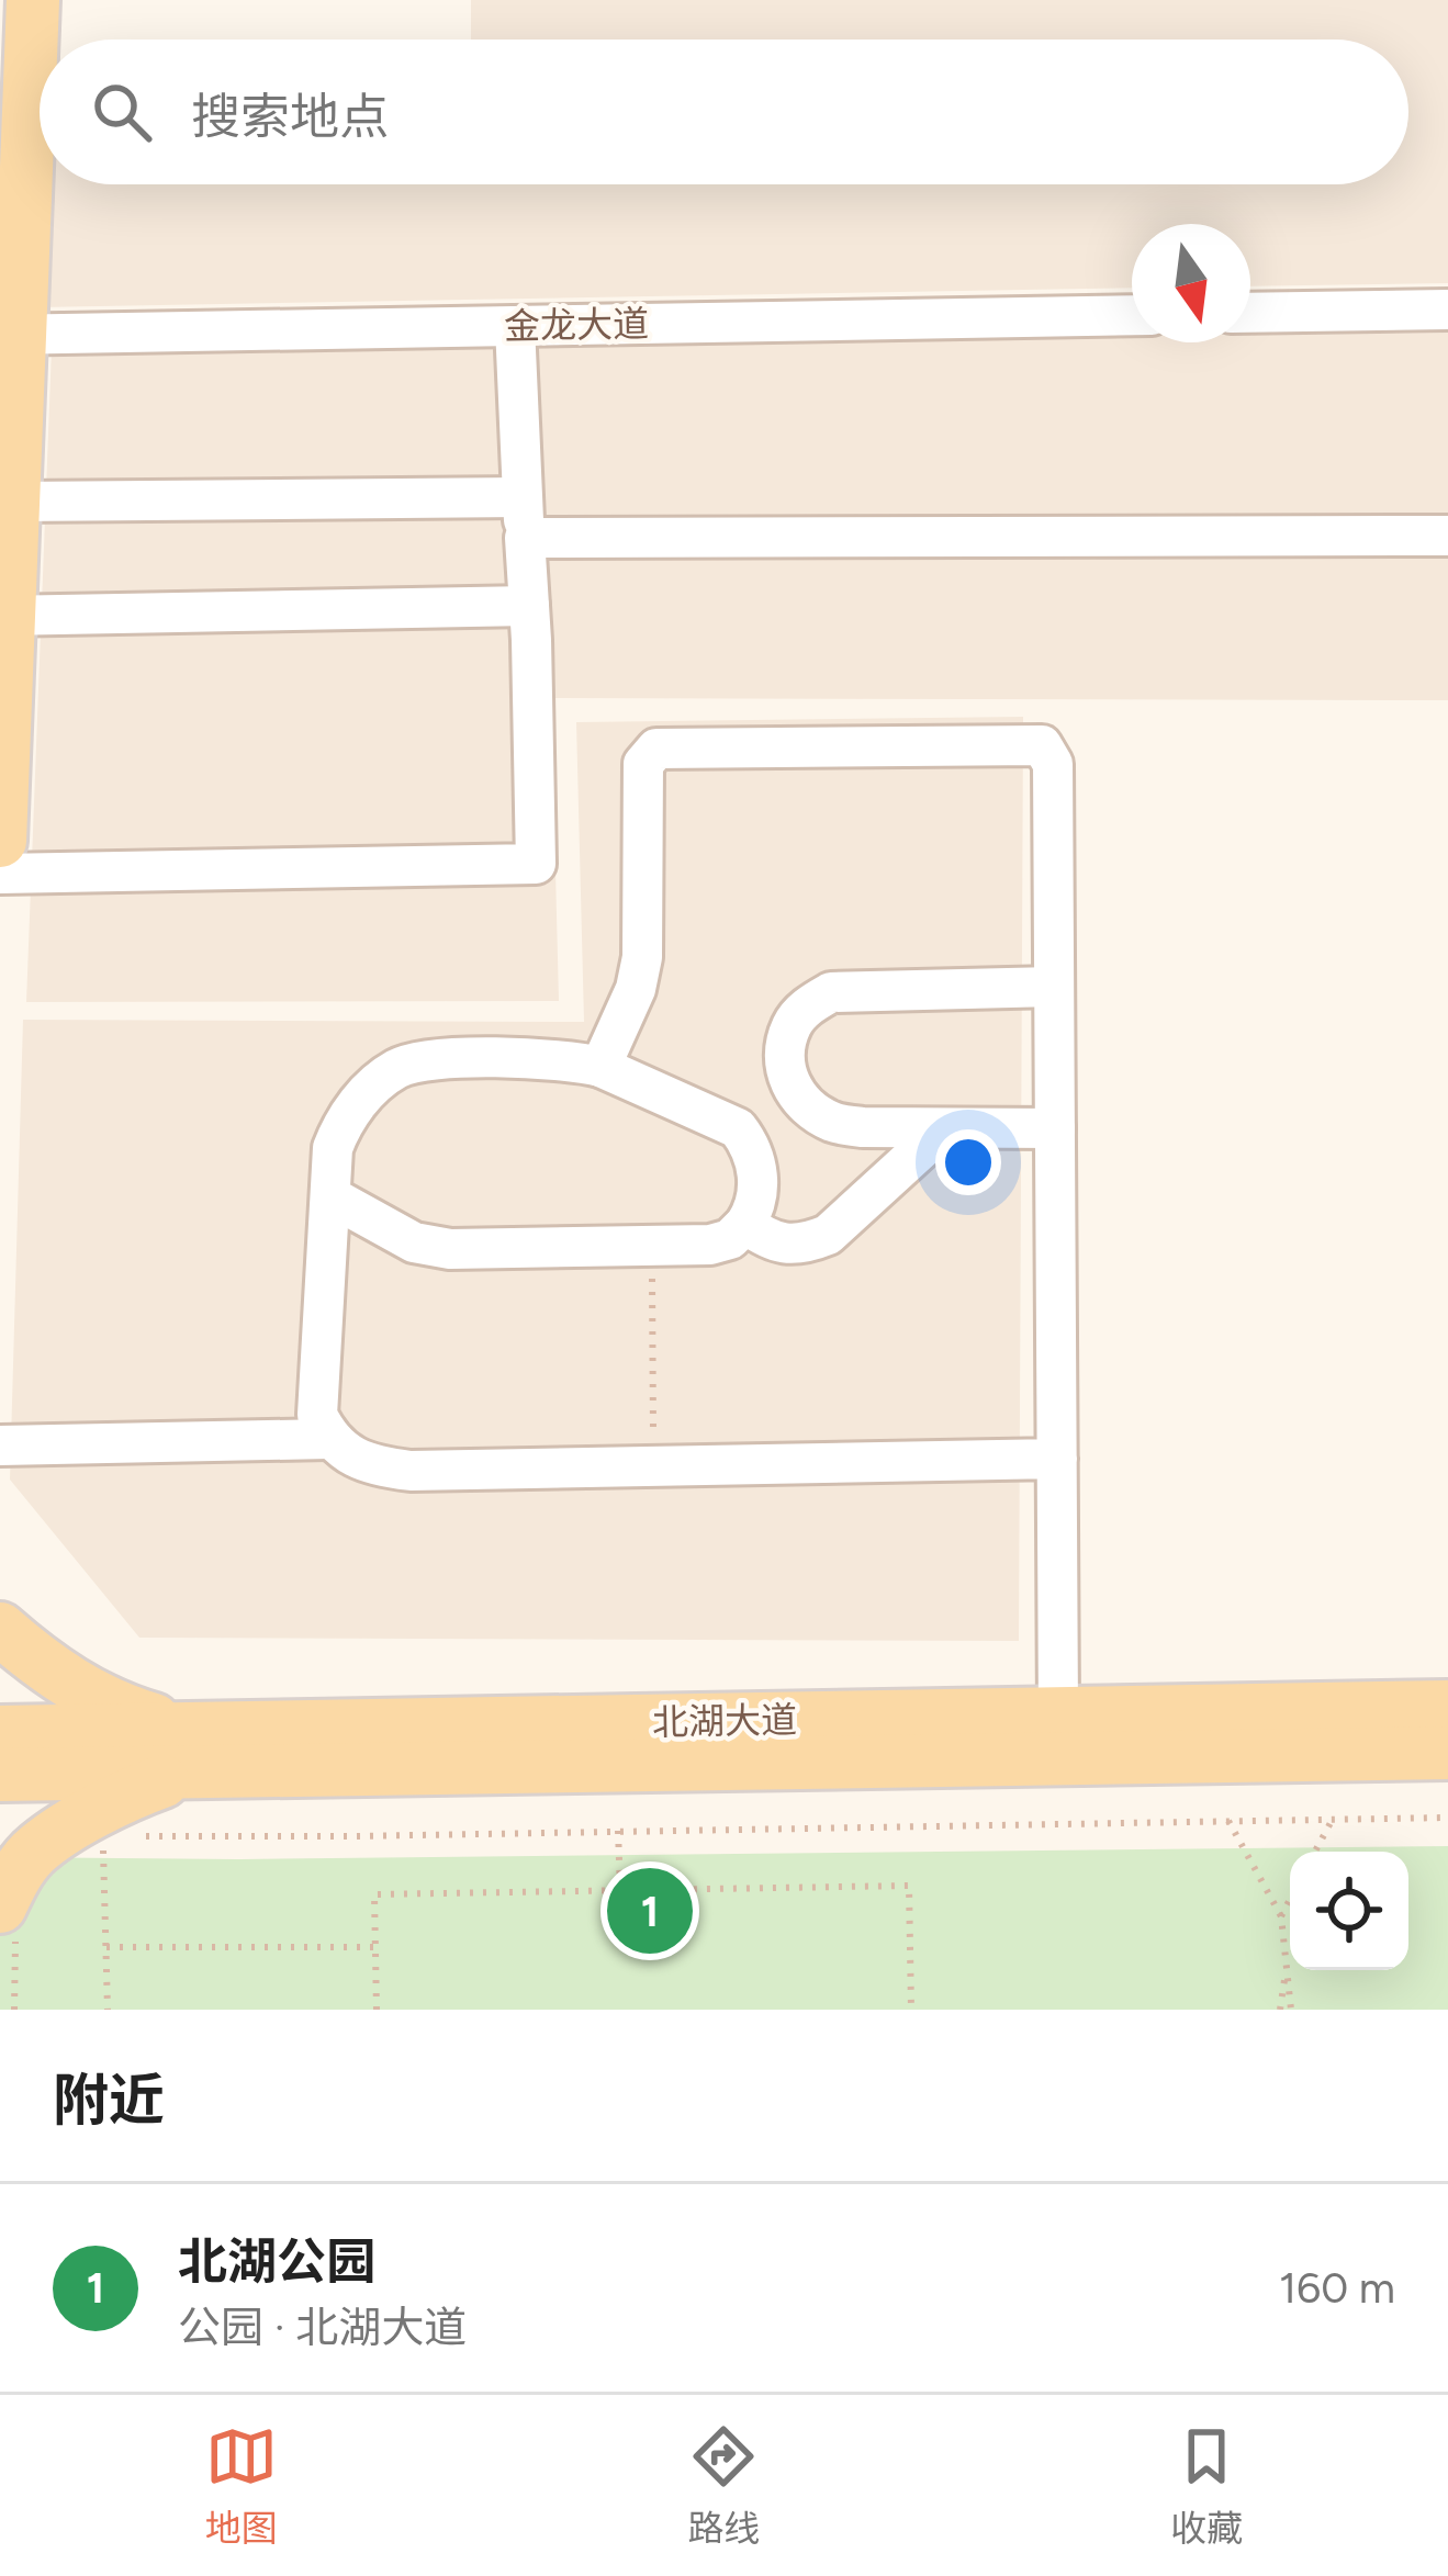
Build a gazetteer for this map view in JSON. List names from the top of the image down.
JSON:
{
  "streets": {
    "main road": ["北湖大道"],
    "street": ["金龙大道"]
  },
  "north": "bottom",
  "page": {
    "search": "搜索地点",
    "pins": "1",
    "heading": "附近",
    "list": [
      {
        "mark": "1",
        "name": "北湖公园",
        "note": "公园 · 北湖大道",
        "value": "160 m"
      }
    ],
    "nav": ["地图", "路线", "收藏"]
  }
}
